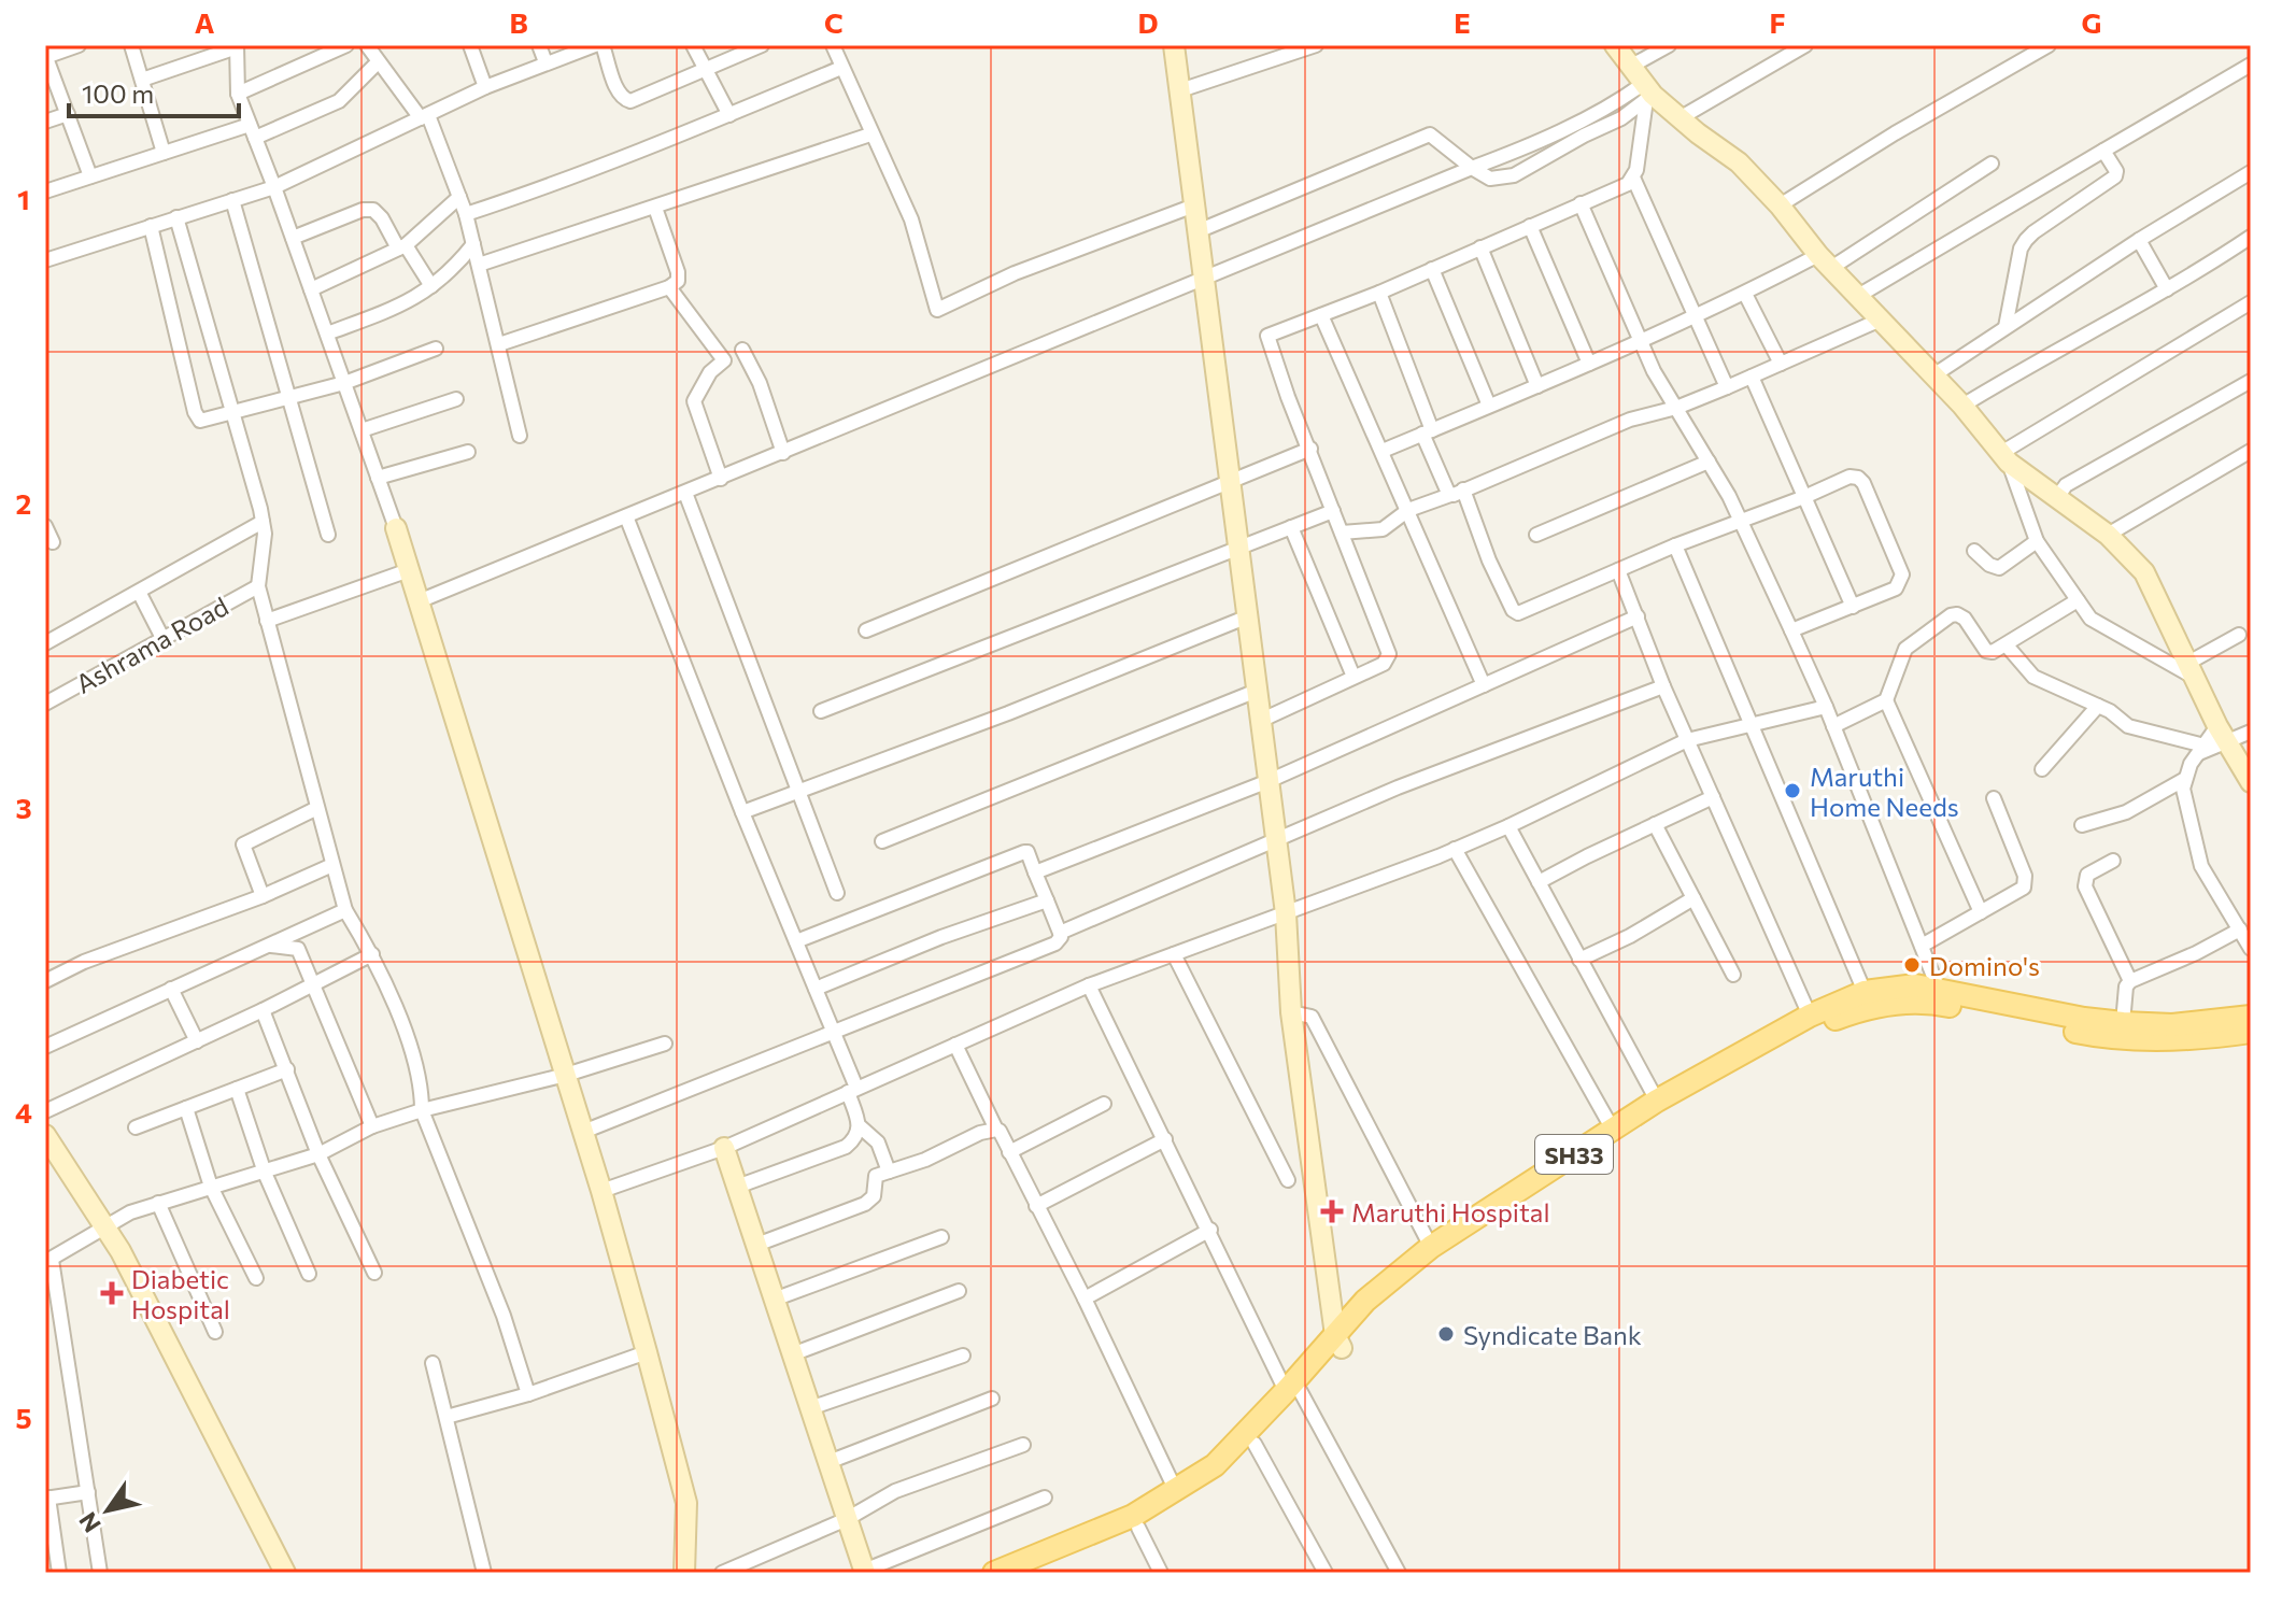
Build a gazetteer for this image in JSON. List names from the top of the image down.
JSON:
{
  "streets": {
    "main road": ["SH33"],
    "street": ["Ashrama Road"]
  },
  "places": {
    "other": ["Maruthi Home Needs", "Domino's", "Syndicate Bank"],
    "health": ["Maruthi Hospital", "Diabetic Hospital"]
  },
  "scale_bar": "100 m",
  "north": "bottom left",
  "grid": {
    "columns": [
      "A",
      "B",
      "C",
      "D",
      "E",
      "F",
      "G"
    ],
    "rows": [
      "1",
      "2",
      "3",
      "4",
      "5"
    ]
  }
}
